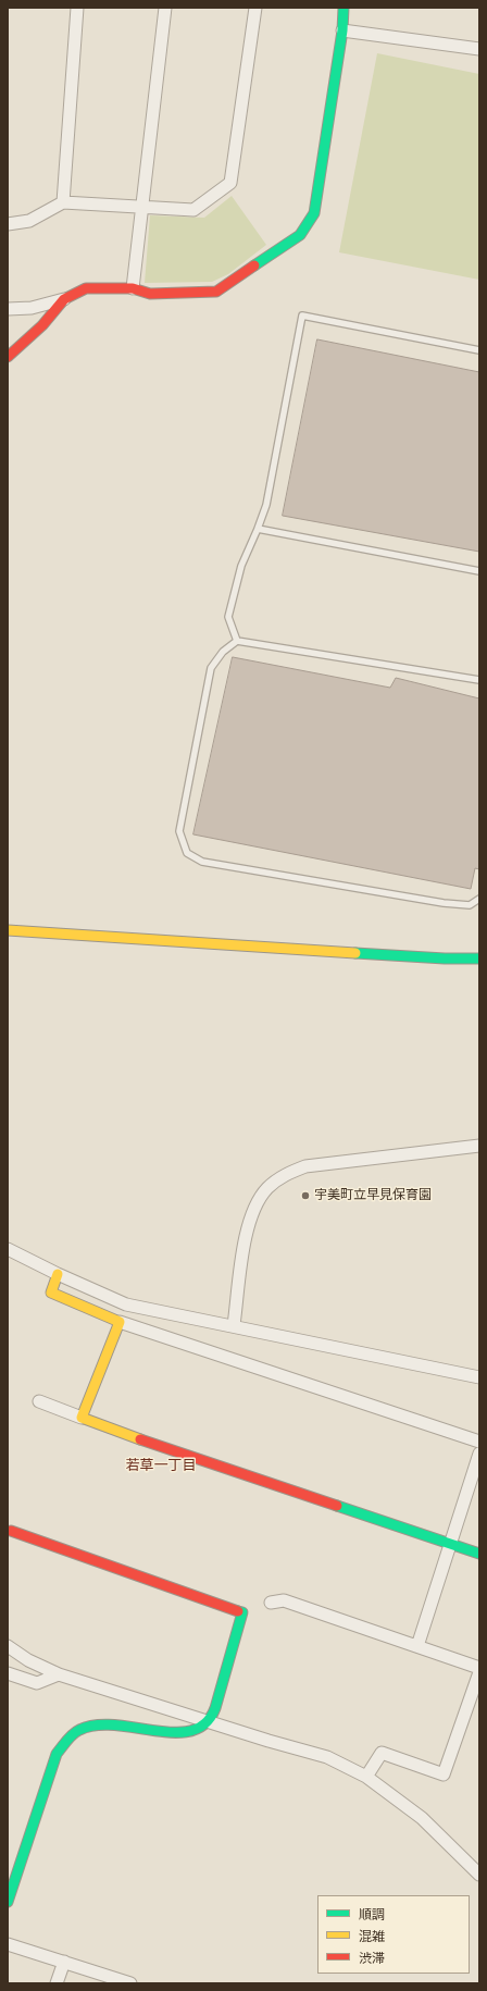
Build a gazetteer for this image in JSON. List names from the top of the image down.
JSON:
{
  "districts": ["若草一丁目"],
  "places": ["宇美町立早見保育園"],
  "legend": ["順調", "混雑", "渋滞"]
}
